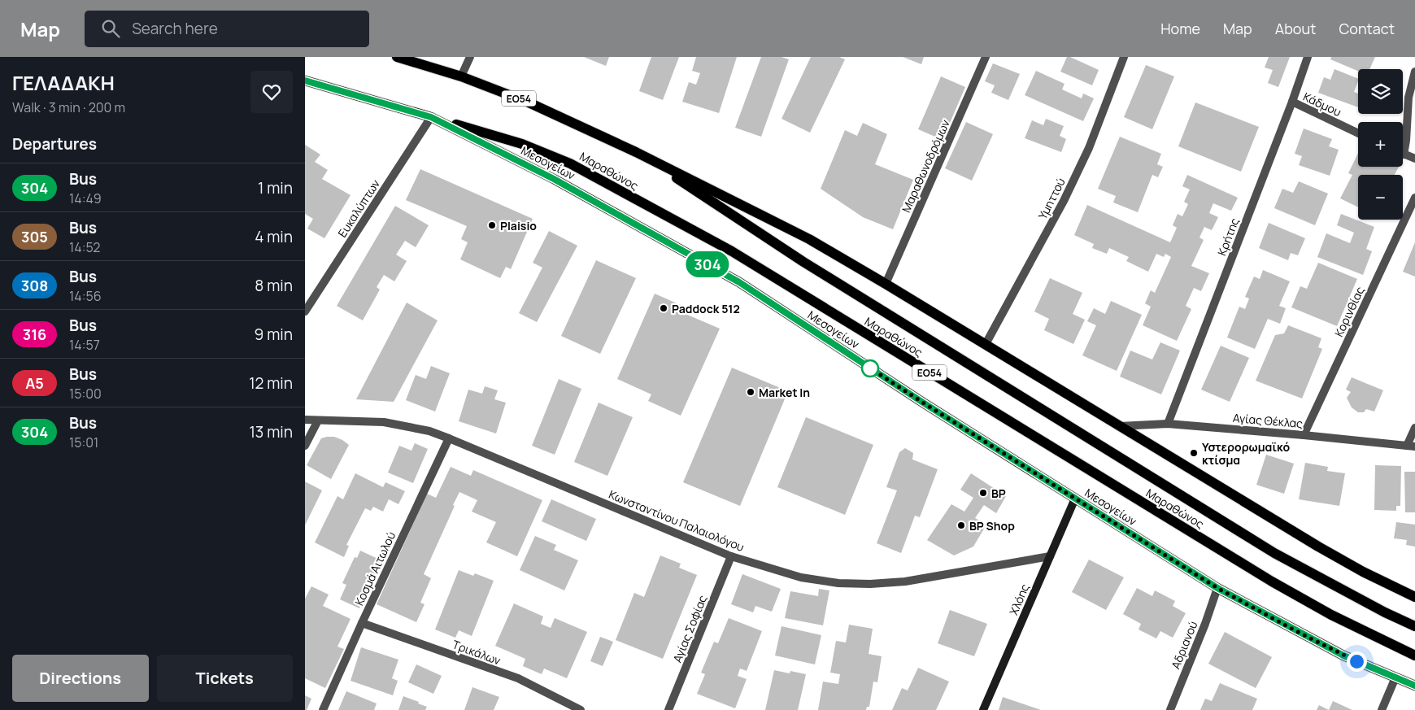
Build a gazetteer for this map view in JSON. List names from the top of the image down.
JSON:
{
  "streets": {
    "main road": ["ΕΟ54", "Μεσογείων", "Μαραθώνος"],
    "street": [
      "Κάδμου",
      "Μαραθωνοδρόμων",
      "Υμηττού",
      "Ευκαλύπτων",
      "Κρήτης",
      "Κορινθίας",
      "Αγίας Θέκλας",
      "Κωνσταντίνου Παλαιολόγου",
      "Κοσμά Αιτωλού",
      "Χλόης",
      "Αγίας Σοφίας",
      "Αδριανού",
      "Τρικάλων"
    ]
  },
  "crossings": [
    ["ΕΟ54", "Μαραθωνοδρόμων"],
    ["ΕΟ54", "Μαραθώνος"],
    ["ΕΟ54", "Υμηττού"],
    ["ΕΟ54", "Αγίας Θέκλας"],
    ["Κάδμου", "Κρήτης"],
    ["Μεσογείων", "Μαραθώνος"],
    ["Μεσογείων", "Ευκαλύπτων"],
    ["Μεσογείων", "Χλόης"],
    ["Μεσογείων", "Αδριανού"],
    ["Μαραθώνος", "Ευκαλύπτων"],
    ["Κρήτης", "Αγίας Θέκλας"],
    ["Κορινθίας", "Αγίας Θέκλας"],
    ["Κωνσταντίνου Παλαιολόγου", "Κοσμά Αιτωλού"],
    ["Κωνσταντίνου Παλαιολόγου", "Χλόης"],
    ["Κωνσταντίνου Παλαιολόγου", "Αγίας Σοφίας"],
    ["Κοσμά Αιτωλού", "Τρικάλων"]
  ],
  "places": [
    "Plaisio",
    "Paddock 512",
    "Market In",
    "Υστερορωμαϊκό κτίσμα",
    "BP",
    "BP Shop"
  ],
  "lines": ["bus line 304"],
  "page": {
    "header": "Map",
    "search": "Search here",
    "nav": [
      "Home",
      "Map",
      "About",
      "Contact"
    ],
    "heading": [
      ["ΓΕΛΑΔΑΚΗ", "Walk · 3 min · 200 m"],
      "Departures"
    ],
    "on_map": "304",
    "map_buttons": ["+", "−"],
    "list": [
      {
        "mark": "304",
        "name": "Bus",
        "note": "14:49",
        "value": "1 min"
      },
      {
        "mark": "305",
        "name": "Bus",
        "note": "14:52",
        "value": "4 min"
      },
      {
        "mark": "308",
        "name": "Bus",
        "note": "14:56",
        "value": "8 min"
      },
      {
        "mark": "316",
        "name": "Bus",
        "note": "14:57",
        "value": "9 min"
      },
      {
        "mark": "A5",
        "name": "Bus",
        "note": "15:00",
        "value": "12 min"
      },
      {
        "mark": "304",
        "name": "Bus",
        "note": "15:01",
        "value": "13 min"
      }
    ],
    "buttons": ["Directions", "Tickets"]
  }
}
